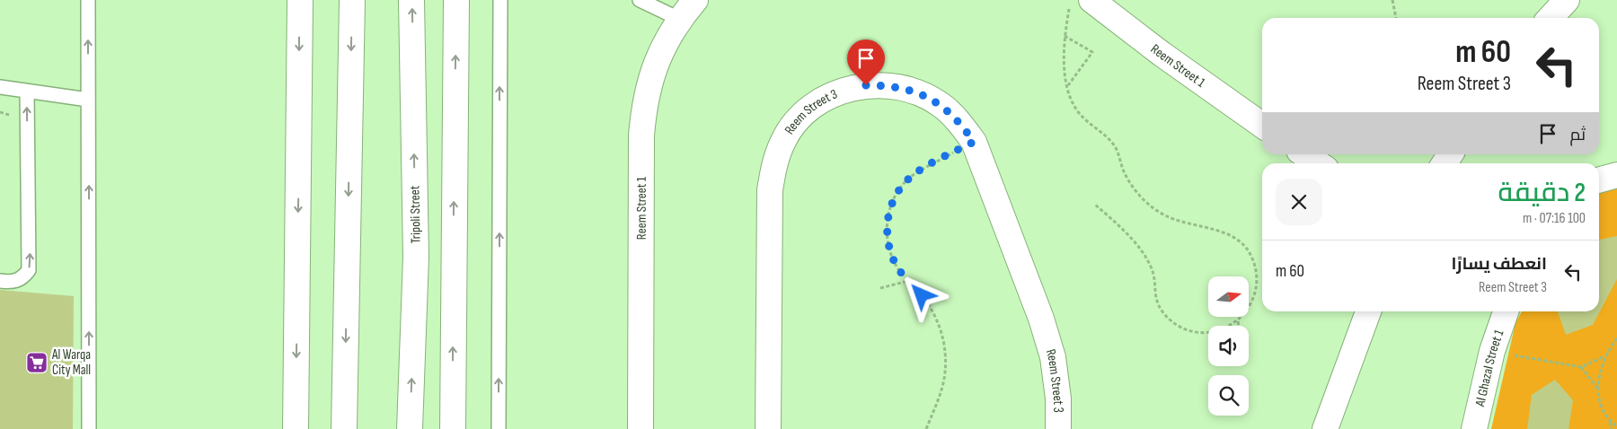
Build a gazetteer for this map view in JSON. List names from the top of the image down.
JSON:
{
  "streets": {
    "main road": [
      "Reem Street 1",
      "Reem Street 3",
      "Tripoli Street",
      "Al Ghazal Street 1"
    ]
  },
  "places": {
    "supermarket": ["Al Warqa City Mall"]
  },
  "north": "right",
  "page": {
    "turn": ["60 m", "Reem Street 3"],
    "then": "ثم",
    "heading": ["2 دقيقة", "100 m · 07:16"],
    "list": [
      {
        "name": "انعطف يسارًا",
        "note": "Reem Street 3",
        "value": "60 m"
      }
    ]
  }
}
